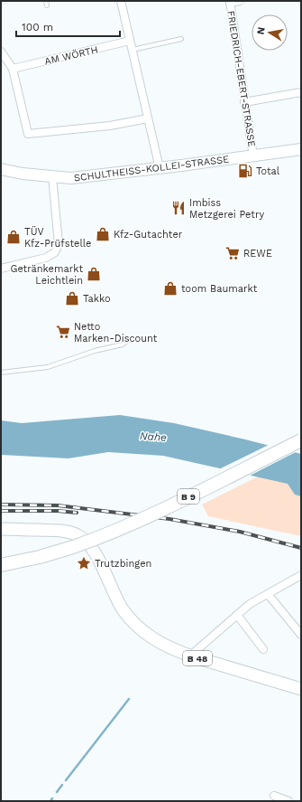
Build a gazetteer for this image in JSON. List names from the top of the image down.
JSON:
{
  "streets": {
    "highway": ["B 9"],
    "main road": ["SCHULTHEISS-KOLLEI-STRASSE", "B 48"],
    "street": ["AM WÖRTH", "FRIEDRICH-EBERT-STRASSE"]
  },
  "crossings": [
    ["FRIEDRICH-EBERT-STRASSE", "SCHULTHEISS-KOLLEI-STRASSE"]
  ],
  "water": ["Nahe"],
  "places": {
    "fuel station": ["Total"],
    "restaurant": ["Imbiss Metzgerei Petry"],
    "shop": [
      "Kfz-Gutachter",
      "TÜV Kfz-Prüfstelle",
      "Getränkemarkt Leichtlein",
      "toom Baumarkt",
      "Takko"
    ],
    "supermarket": ["REWE", "Netto Marken-Discount"],
    "place": ["Trutzbingen"]
  },
  "scale_bar": "100 m",
  "north": "left"
}
